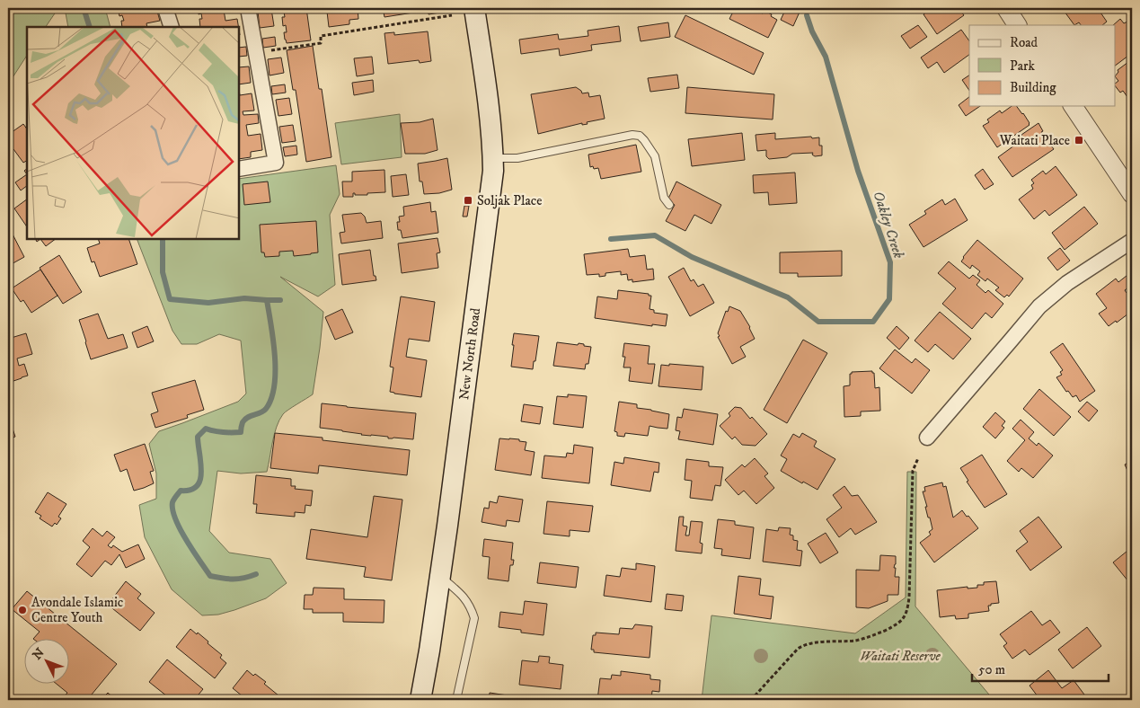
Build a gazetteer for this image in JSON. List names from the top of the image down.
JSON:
{
  "streets": {
    "main road": ["New North Road"]
  },
  "water": ["Oakley Creek"],
  "parks": ["Waitati Reserve"],
  "places": {
    "transit": ["Waitati Place", "Soljak Place"],
    "other": ["Avondale Islamic Centre Youth"]
  },
  "legend": ["Road", "Park", "Building"],
  "scale_bar": "50 m",
  "north": "top left"
}
